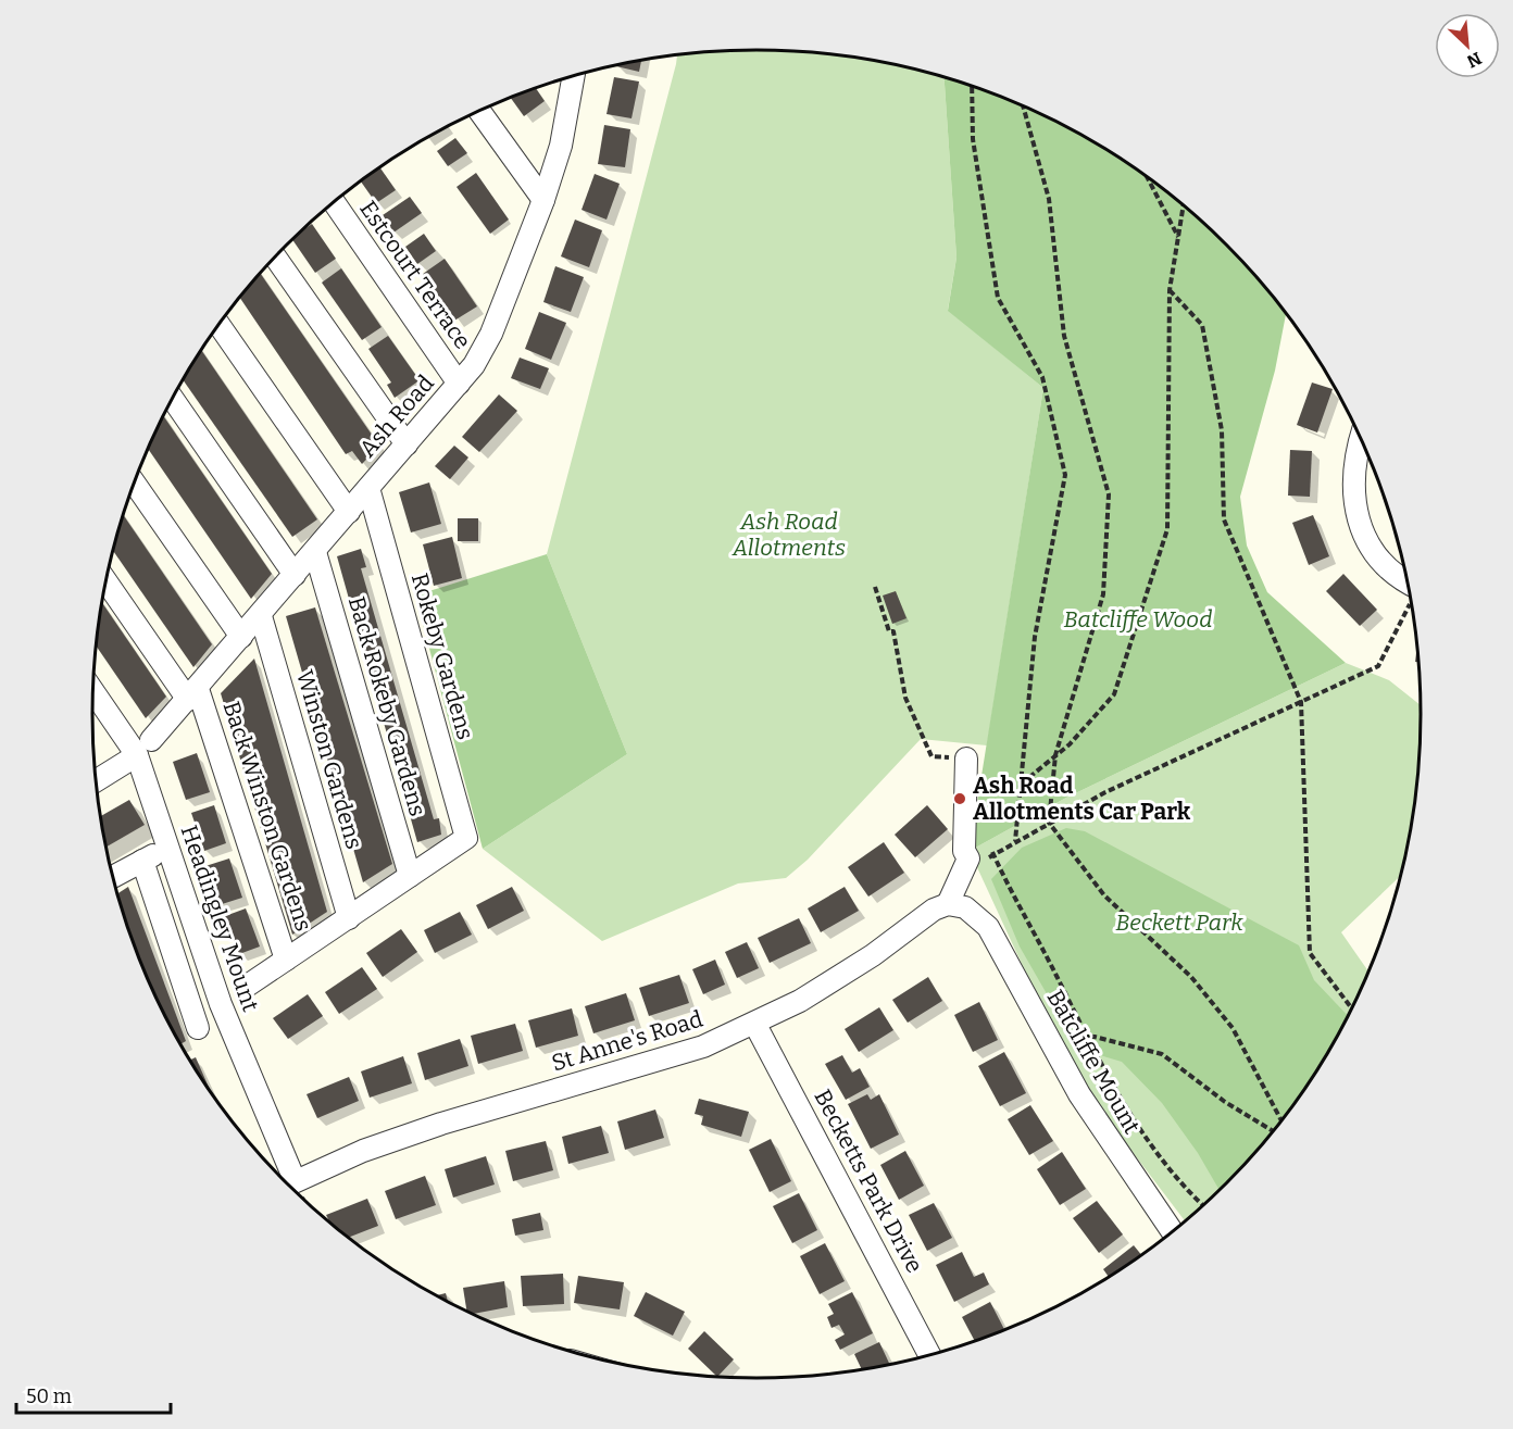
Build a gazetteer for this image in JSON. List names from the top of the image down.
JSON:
{
  "streets": {
    "street": [
      "Estcourt Terrace",
      "Ash Road",
      "Rokeby Gardens",
      "Back Rokeby Gardens",
      "Winston Gardens",
      "Back Winston Gardens",
      "Headingley Mount",
      "St Anne's Road",
      "Batcliffe Mount",
      "Becketts Park Drive"
    ]
  },
  "crossings": [
    ["Estcourt Terrace", "Ash Road"],
    ["Ash Road", "Rokeby Gardens"],
    ["Ash Road", "Back Rokeby Gardens"],
    ["Ash Road", "Winston Gardens"],
    ["Ash Road", "Back Winston Gardens"],
    ["Ash Road", "Headingley Mount"],
    ["Rokeby Gardens", "Back Rokeby Gardens"],
    ["St Anne's Road", "Batcliffe Mount"],
    ["St Anne's Road", "Becketts Park Drive"]
  ],
  "parks": ["Ash Road Allotments", "Batcliffe Wood", "Beckett Park"],
  "places": ["Ash Road Allotments Car Park"],
  "scale_bar": "50 m",
  "north": "bottom right"
}
